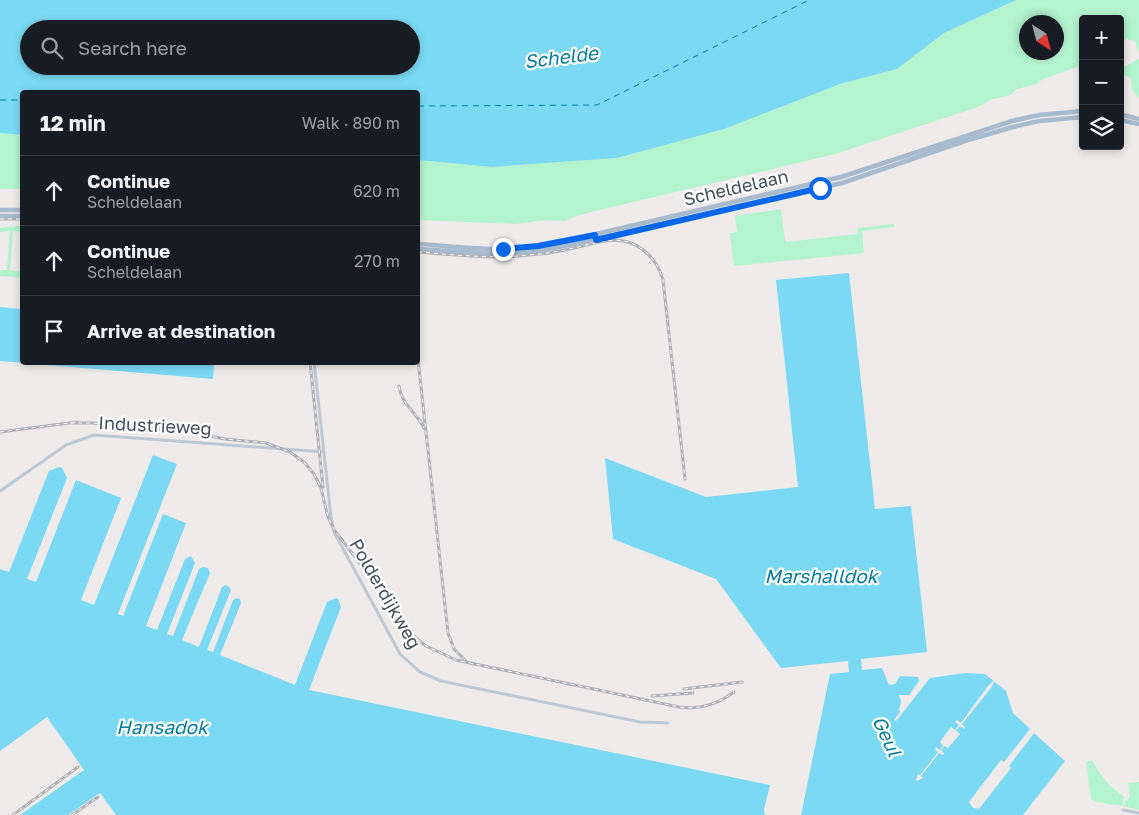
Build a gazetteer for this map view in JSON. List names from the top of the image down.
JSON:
{
  "streets": {
    "main road": ["Scheldelaan"],
    "street": ["Industrieweg", "Polderdijkweg"]
  },
  "crossings": [
    ["Industrieweg", "Polderdijkweg"]
  ],
  "water": [
    "Schelde",
    "Marshalldok",
    "Hansadok",
    "Geul"
  ],
  "north": "bottom right",
  "page": {
    "map_buttons": ["+", "−"],
    "search": "Search here",
    "heading": ["12 min", "Walk · 890 m"],
    "list": [
      ["Continue", "Scheldelaan", "620 m"],
      ["Continue", "Scheldelaan", "270 m"],
      "Arrive at destination"
    ]
  }
}
